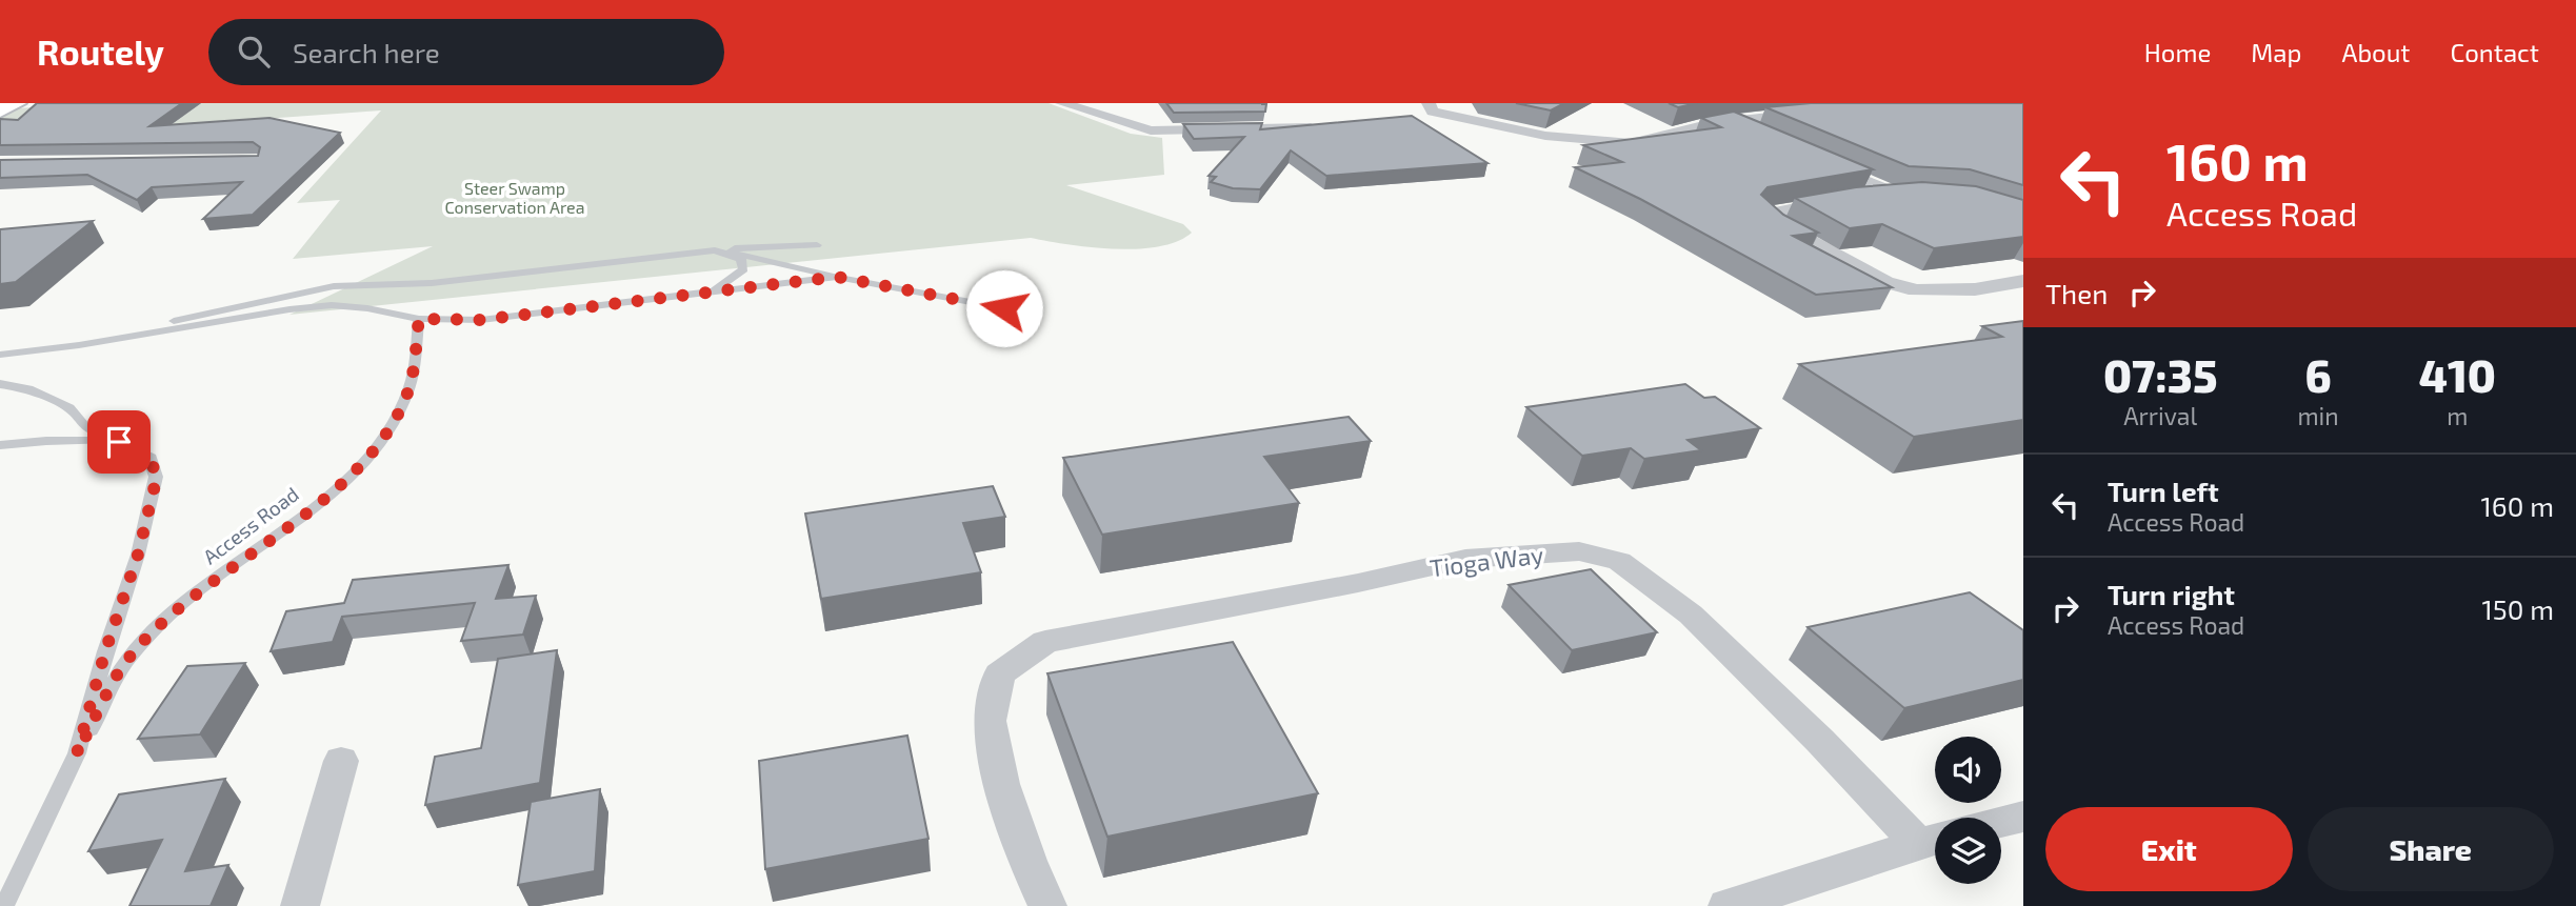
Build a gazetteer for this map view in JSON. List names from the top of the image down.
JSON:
{
  "streets": {
    "street": ["Tioga Way"],
    "lane": ["Access Road"]
  },
  "parks": ["Steer Swamp Conservation Area"],
  "page": {
    "header": "Routely",
    "search": "Search here",
    "nav": [
      "Home",
      "Map",
      "About",
      "Contact"
    ],
    "turn": ["160 m", "Access Road"],
    "then": "Then",
    "eta": [
      "07:35",
      "Arrival",
      "6",
      "min",
      "410",
      "m"
    ],
    "list": [
      {
        "name": "Turn left",
        "note": "Access Road",
        "value": "160 m"
      },
      {
        "name": "Turn right",
        "note": "Access Road",
        "value": "150 m"
      }
    ],
    "buttons": ["Exit", "Share"]
  }
}
